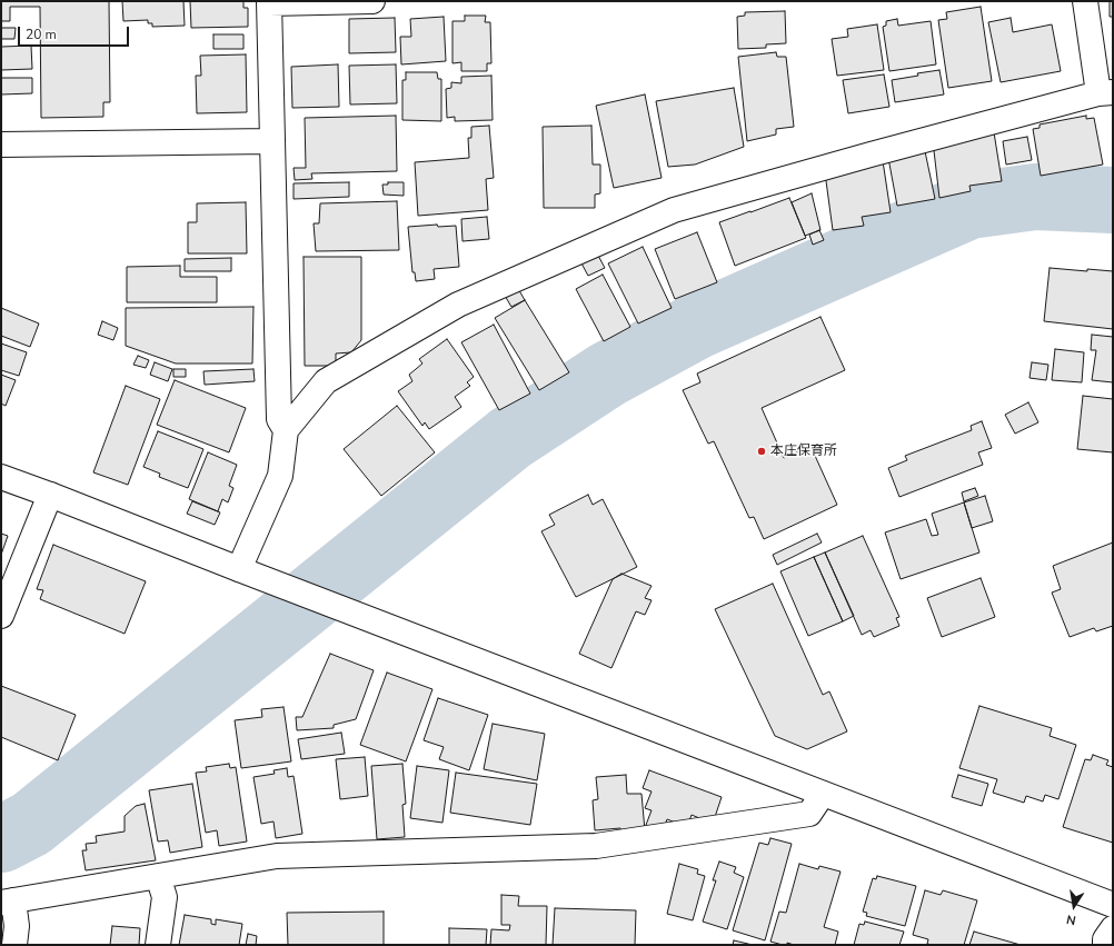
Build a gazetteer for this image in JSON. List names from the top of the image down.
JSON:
{
  "places": ["本庄保育所"],
  "scale_bar": "20 m",
  "north": "bottom"
}
